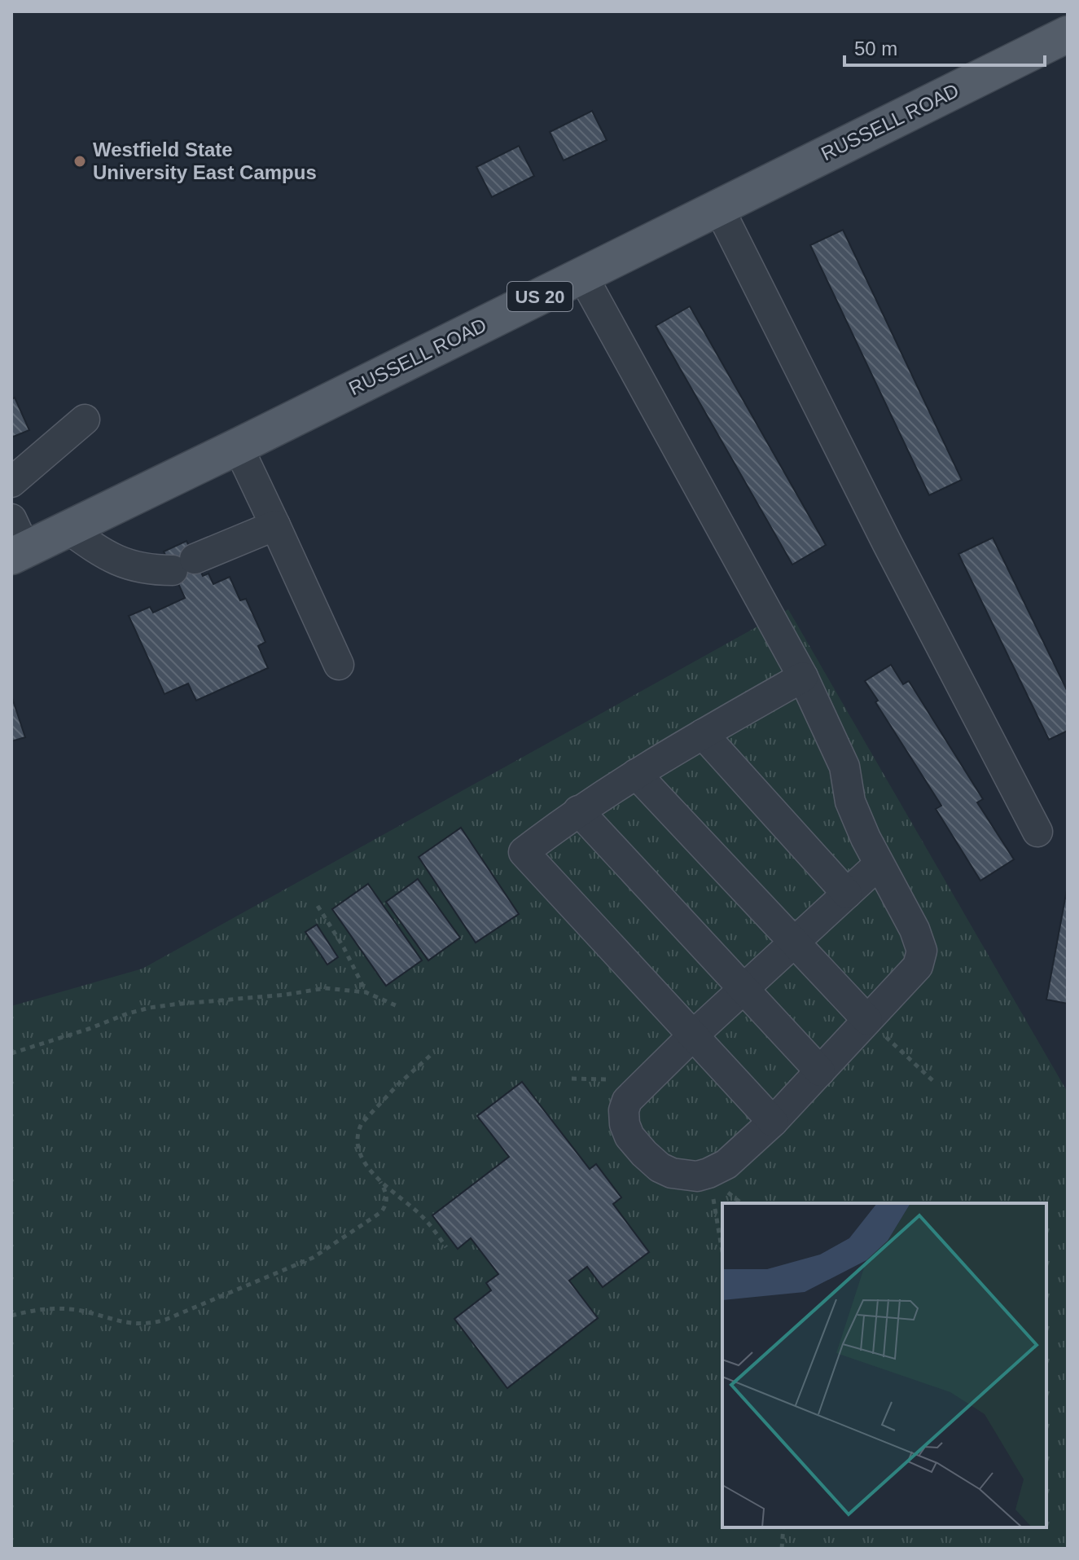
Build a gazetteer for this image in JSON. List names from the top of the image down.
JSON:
{
  "streets": {
    "main road": ["RUSSELL ROAD", "US 20"]
  },
  "places": ["Westfield State University East Campus"],
  "scale_bar": "50 m"
}
